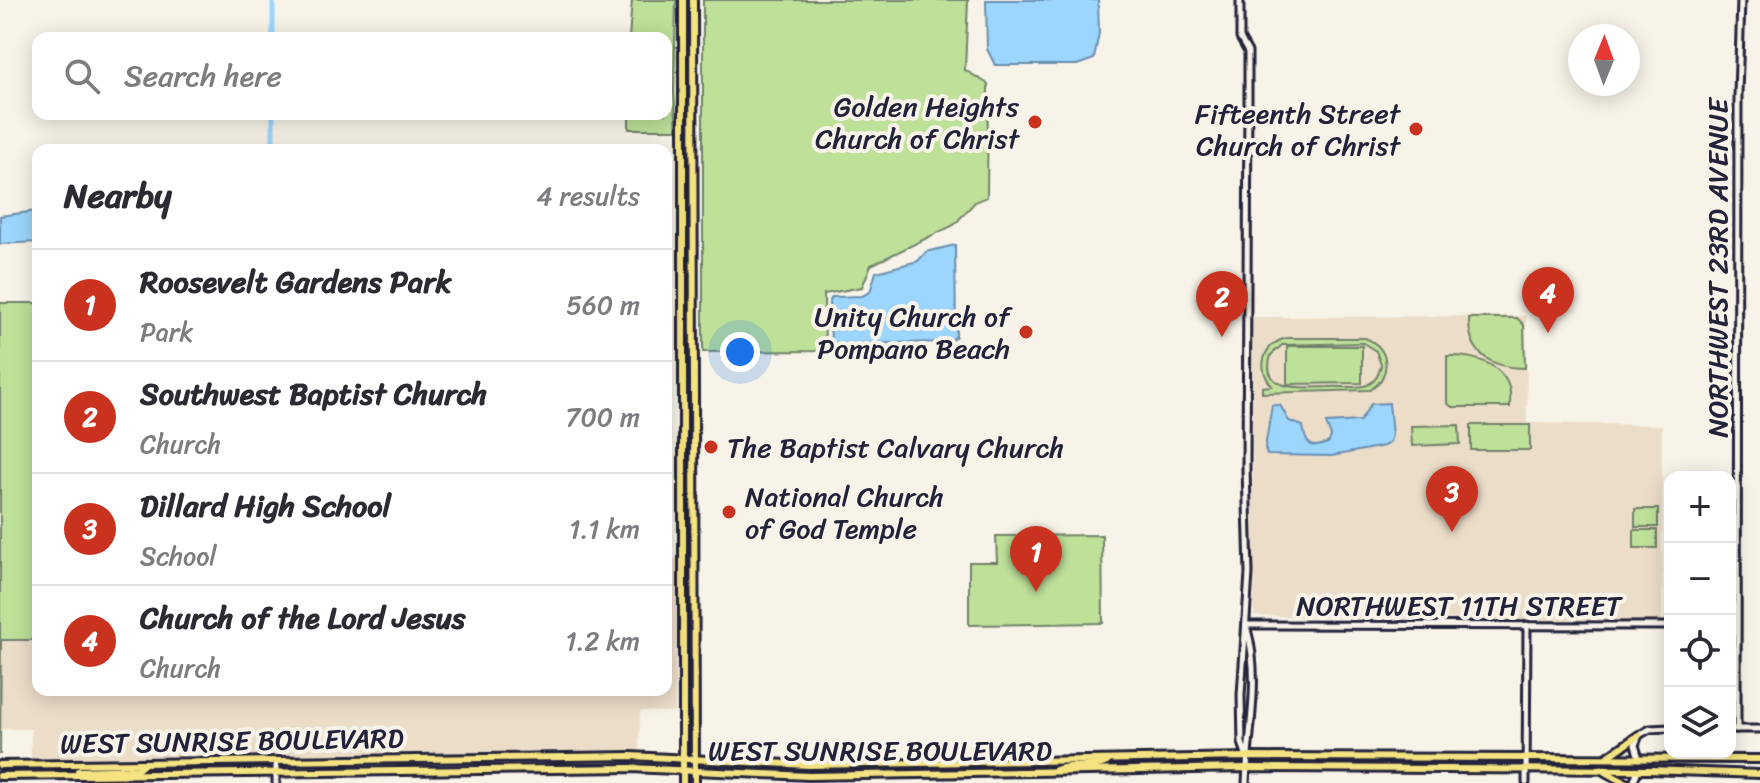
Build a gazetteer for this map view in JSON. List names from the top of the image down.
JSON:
{
  "streets": {
    "main road": ["WEST SUNRISE BOULEVARD"],
    "street": ["NORTHWEST 23RD AVENUE", "NORTHWEST 11TH STREET"]
  },
  "places": [
    "Golden Heights Church of Christ",
    "Fifteenth Street Church of Christ",
    "Unity Church of Pompano Beach",
    "The Baptist Calvary Church",
    "National Church of God Temple"
  ],
  "north": "top",
  "page": {
    "search": "Search here",
    "heading": ["Nearby", "4 results"],
    "list": [
      {
        "mark": "1",
        "name": "Roosevelt Gardens Park",
        "note": "Park",
        "value": "560 m"
      },
      {
        "mark": "2",
        "name": "Southwest Baptist Church",
        "note": "Church",
        "value": "700 m"
      },
      {
        "mark": "3",
        "name": "Dillard High School",
        "note": "School",
        "value": "1.1 km"
      },
      {
        "mark": "4",
        "name": "Church of the Lord Jesus",
        "note": "Church",
        "value": "1.2 km"
      }
    ],
    "pins": [
      "4",
      "2",
      "3",
      "1"
    ],
    "map_buttons": ["+", "−"]
  }
}
